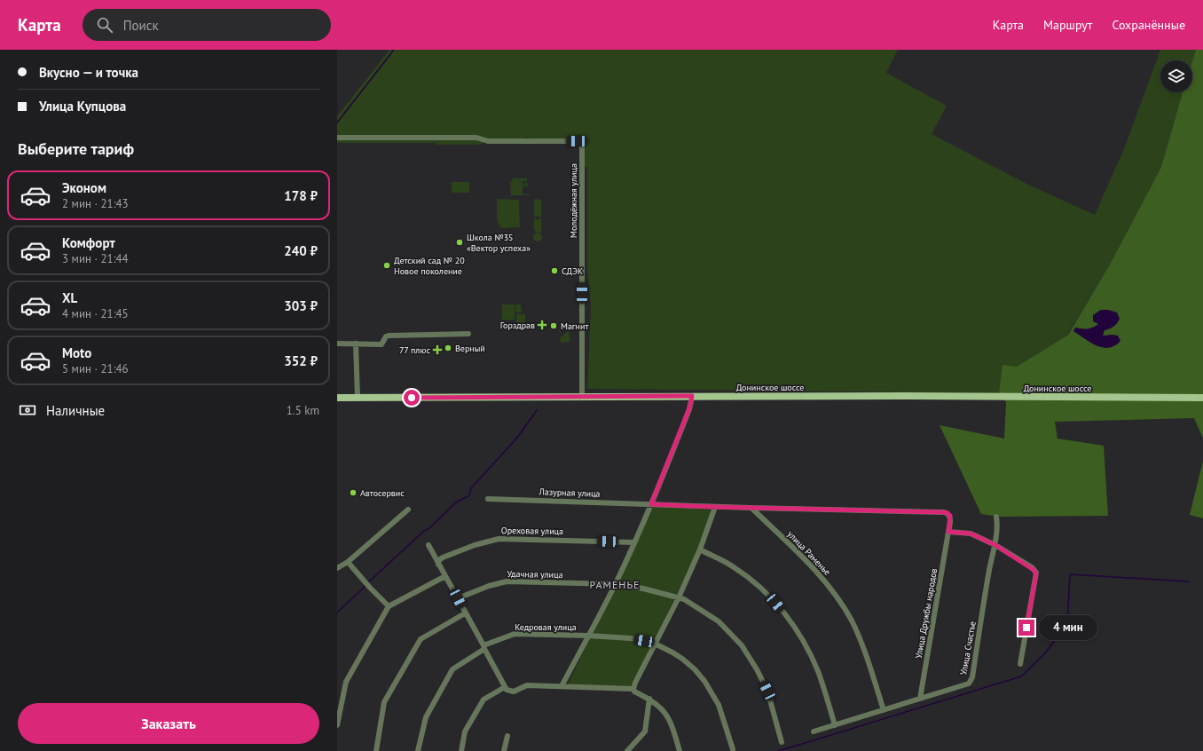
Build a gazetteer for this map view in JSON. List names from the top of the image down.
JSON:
{
  "streets": {
    "main road": ["Донинское шоссе"],
    "street": [
      "Молодёжная улица",
      "Лазурная улица",
      "Ореховая улица",
      "улица Раменье",
      "Удачная улица",
      "Улица Дружбы народов",
      "Кедровая улица",
      "Улица Счастье"
    ]
  },
  "crossings": [
    ["Молодёжная улица", "Донинское шоссе"],
    ["улица Раменье", "Улица Дружбы народов"],
    ["улица Раменье", "Улица Счастье"],
    ["Улица Дружбы народов", "Улица Счастье"]
  ],
  "districts": ["РАМЕНЬЕ"],
  "places": {
    "other": [
      "Школа №35 «Вектор успеха»",
      "Детский сад № 20 Новое поколение",
      "СДЭК",
      "Магнит",
      "Верный",
      "Автосервис"
    ],
    "health": ["Горздрав", "77 плюс"]
  },
  "page": {
    "header": "Карта",
    "search": "Поиск",
    "nav": ["Карта", "Маршрут", "Сохранённые"],
    "banner": ["Вкусно — и точка", "Улица Купцова"],
    "heading": "Выберите тариф",
    "list": [
      {
        "name": "Эконом",
        "note": "2 мин · 21:43",
        "value": "178 ₽"
      },
      {
        "name": "Комфорт",
        "note": "3 мин · 21:44",
        "value": "240 ₽"
      },
      {
        "name": "XL",
        "note": "4 мин · 21:45",
        "value": "303 ₽"
      },
      {
        "name": "Moto",
        "note": "5 мин · 21:46",
        "value": "352 ₽"
      }
    ],
    "pay": ["Наличные", "1.5 km"],
    "bubble": "4 мин",
    "buttons": "Заказать"
  }
}
